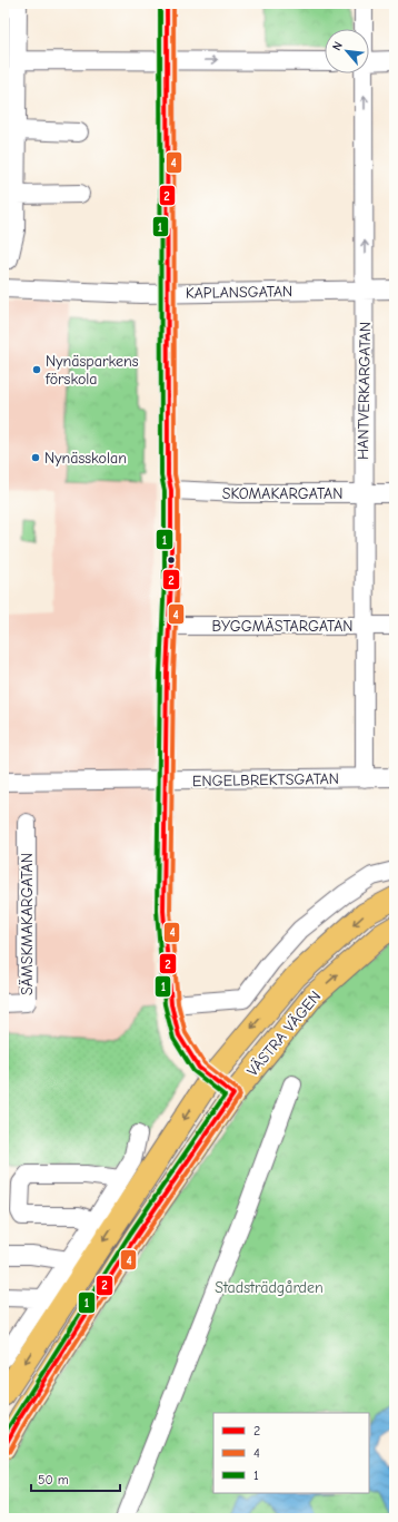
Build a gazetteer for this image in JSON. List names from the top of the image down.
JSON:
{
  "streets": {
    "main road": ["VÄSTRA VÄGEN"],
    "street": [
      "KAPLANSGATAN",
      "HANTVERKARGATAN",
      "SKOMAKARGATAN",
      "BYGGMÄSTARGATAN",
      "ENGELBREKTSGATAN",
      "SÄMSKMAKARGATAN"
    ]
  },
  "crossings": [
    ["KAPLANSGATAN", "HANTVERKARGATAN"],
    ["HANTVERKARGATAN", "SKOMAKARGATAN"],
    ["HANTVERKARGATAN", "BYGGMÄSTARGATAN"],
    ["HANTVERKARGATAN", "ENGELBREKTSGATAN"]
  ],
  "parks": ["Stadsträdgården"],
  "places": ["Nynäsparkens förskola", "Nynässkolan"],
  "lines": ["transit line 2", "transit line 4", "transit line 1"],
  "legend": ["2", "4", "1"],
  "scale_bar": "50 m",
  "north": "top left"
}
